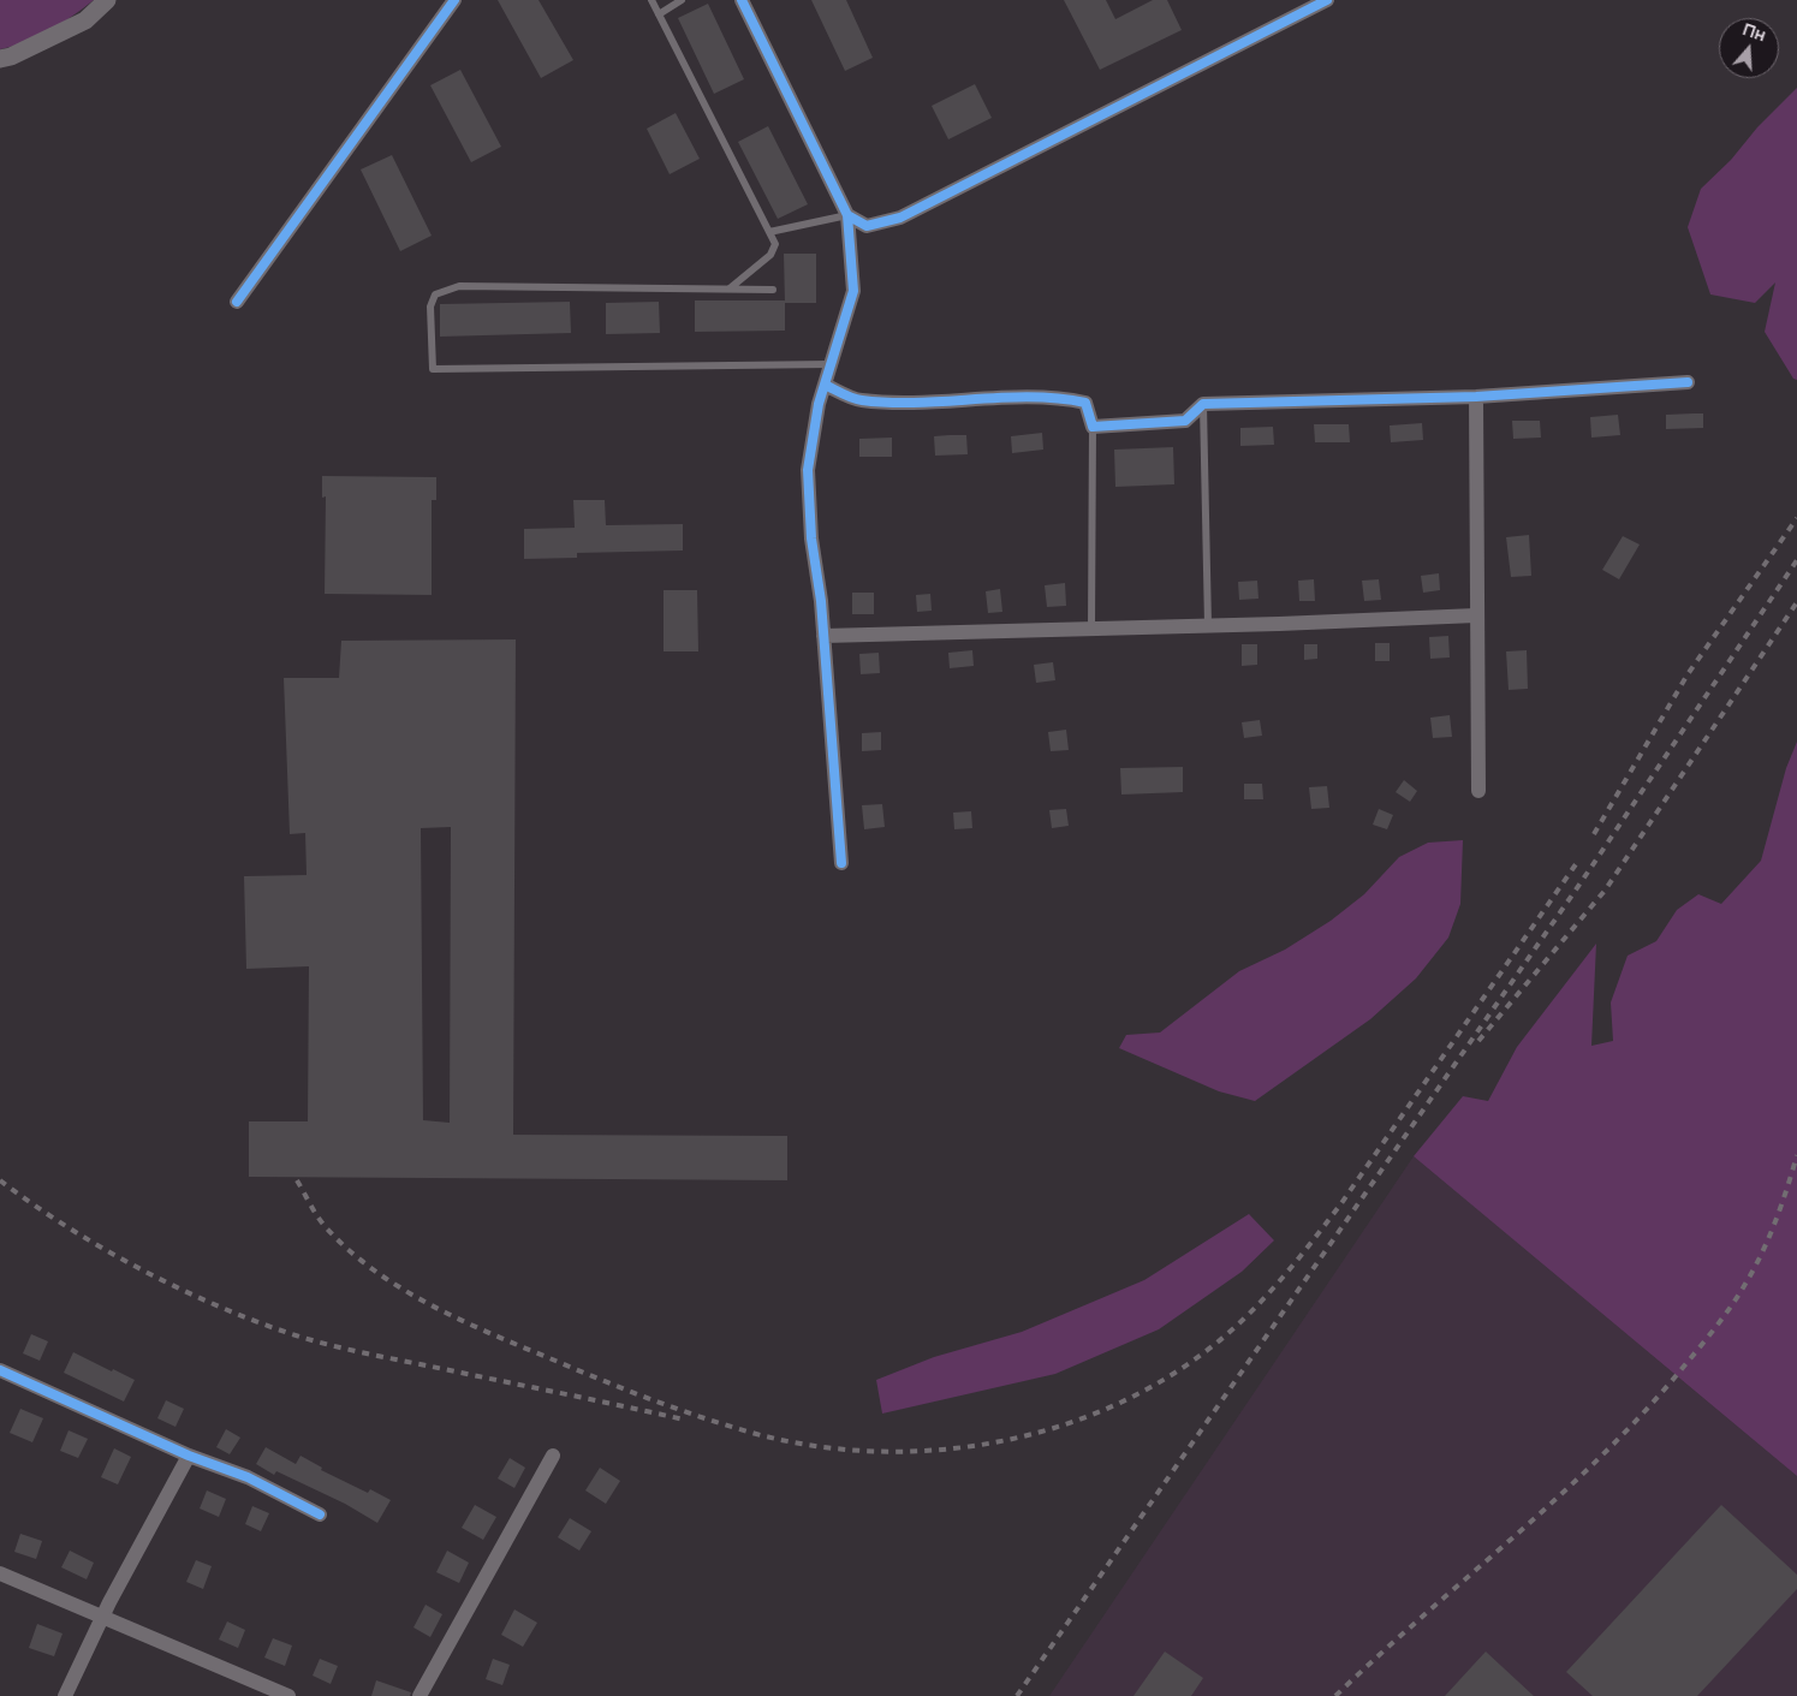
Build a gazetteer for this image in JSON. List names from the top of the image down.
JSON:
{
  "north": "top"
}
